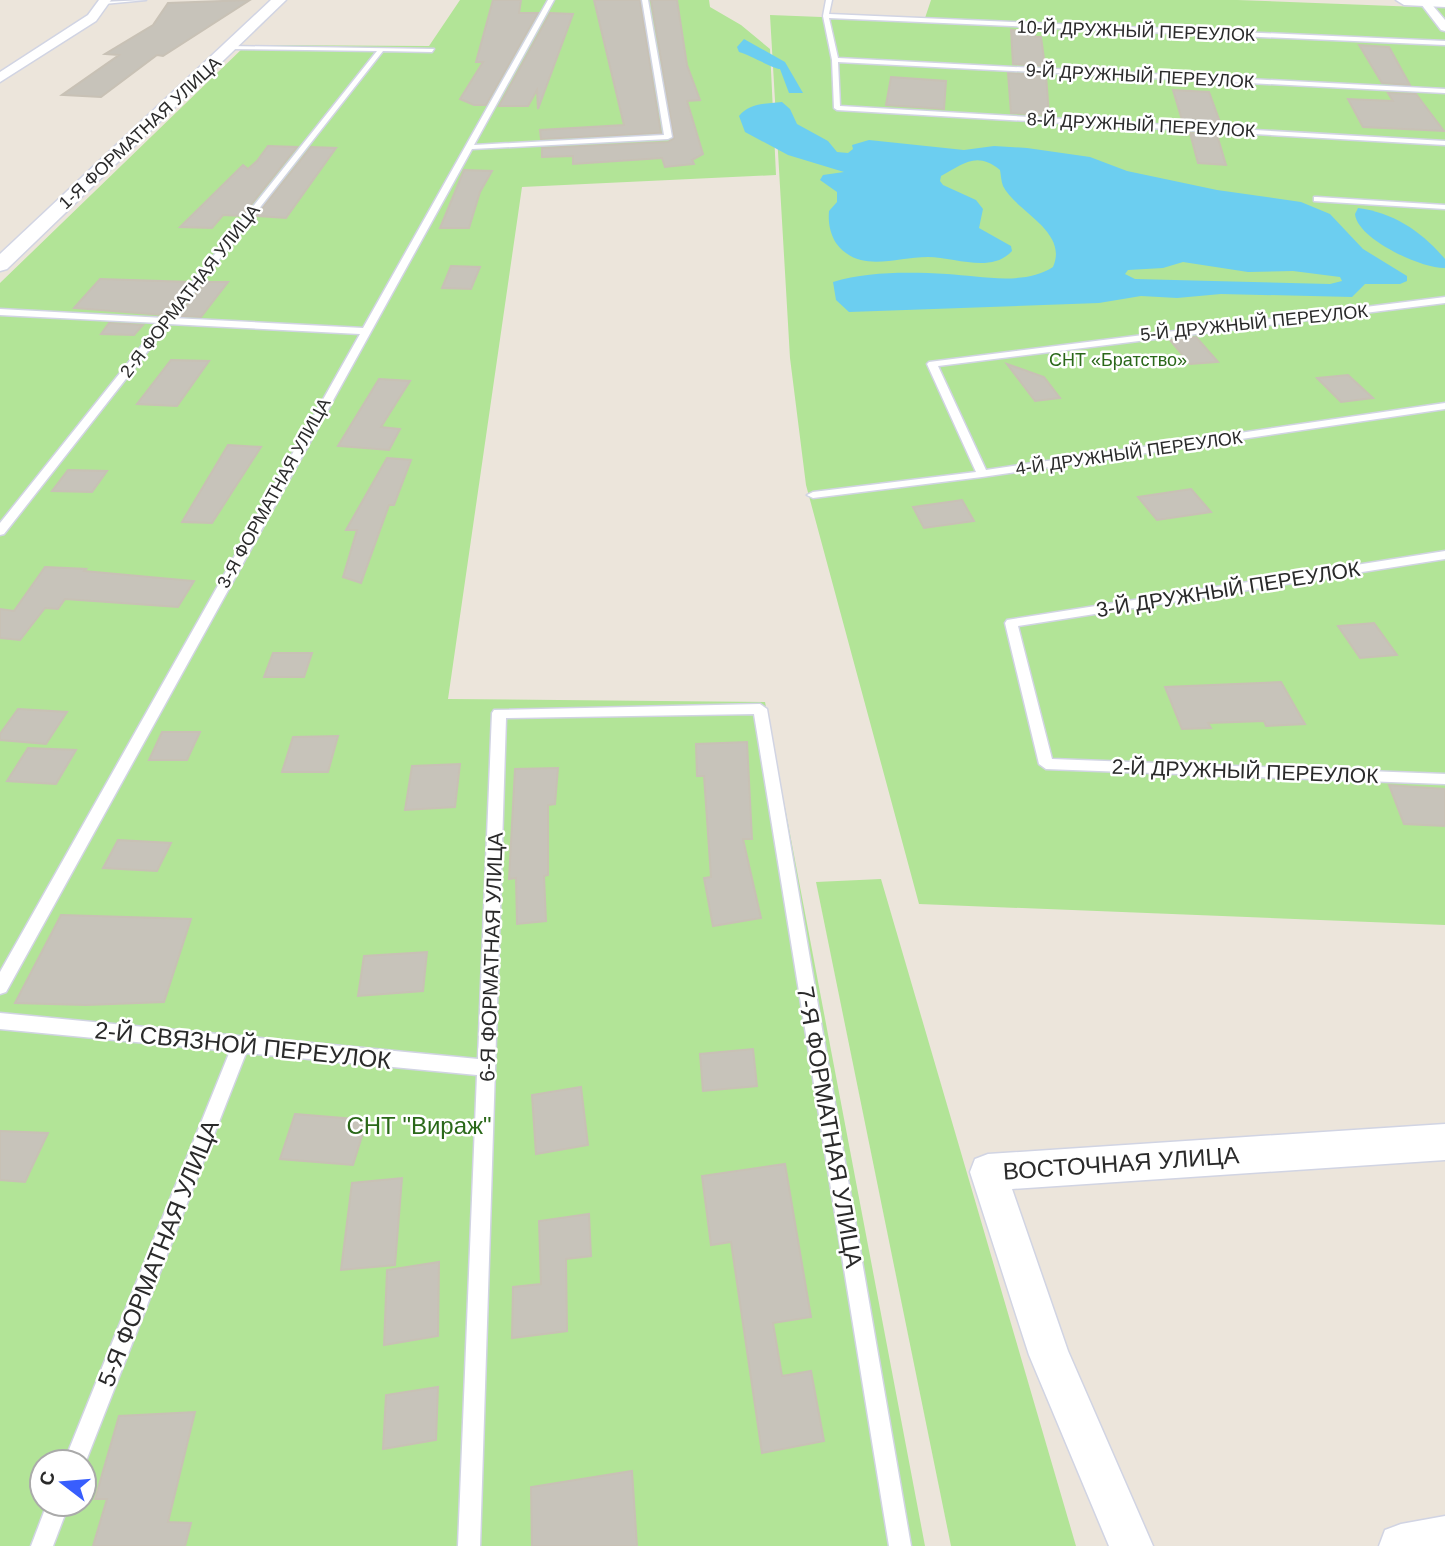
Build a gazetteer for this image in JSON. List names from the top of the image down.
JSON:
{
  "streets": {
    "street": ["1-Я ФОРМАТНАЯ УЛИЦА", "ВОСТОЧНАЯ УЛИЦА"],
    "lane": [
      "10-Й ДРУЖНЫЙ ПЕРЕУЛОК",
      "9-Й ДРУЖНЫЙ ПЕРЕУЛОК",
      "8-Й ДРУЖНЫЙ ПЕРЕУЛОК",
      "2-Я ФОРМАТНАЯ УЛИЦА",
      "5-Й ДРУЖНЫЙ ПЕРЕУЛОК",
      "4-Й ДРУЖНЫЙ ПЕРЕУЛОК",
      "3-Я ФОРМАТНАЯ УЛИЦА",
      "3-Й ДРУЖНЫЙ ПЕРЕУЛОК",
      "2-Й ДРУЖНЫЙ ПЕРЕУЛОК",
      "6-Я ФОРМАТНАЯ УЛИЦА",
      "2-Й СВЯЗНОЙ ПЕРЕУЛОК",
      "7-Я ФОРМАТНАЯ УЛИЦА",
      "5-Я ФОРМАТНАЯ УЛИЦА"
    ]
  },
  "crossings": [
    ["9-Й ДРУЖНЫЙ ПЕРЕУЛОК", "8-Й ДРУЖНЫЙ ПЕРЕУЛОК"],
    ["5-Й ДРУЖНЫЙ ПЕРЕУЛОК", "4-Й ДРУЖНЫЙ ПЕРЕУЛОК"],
    ["3-Й ДРУЖНЫЙ ПЕРЕУЛОК", "2-Й ДРУЖНЫЙ ПЕРЕУЛОК"],
    ["6-Я ФОРМАТНАЯ УЛИЦА", "2-Й СВЯЗНОЙ ПЕРЕУЛОК"],
    ["6-Я ФОРМАТНАЯ УЛИЦА", "7-Я ФОРМАТНАЯ УЛИЦА"],
    ["2-Й СВЯЗНОЙ ПЕРЕУЛОК", "5-Я ФОРМАТНАЯ УЛИЦА"]
  ],
  "parks": ["СНТ «Братство»", "СНТ \"Вираж\""],
  "north": "left"
}
